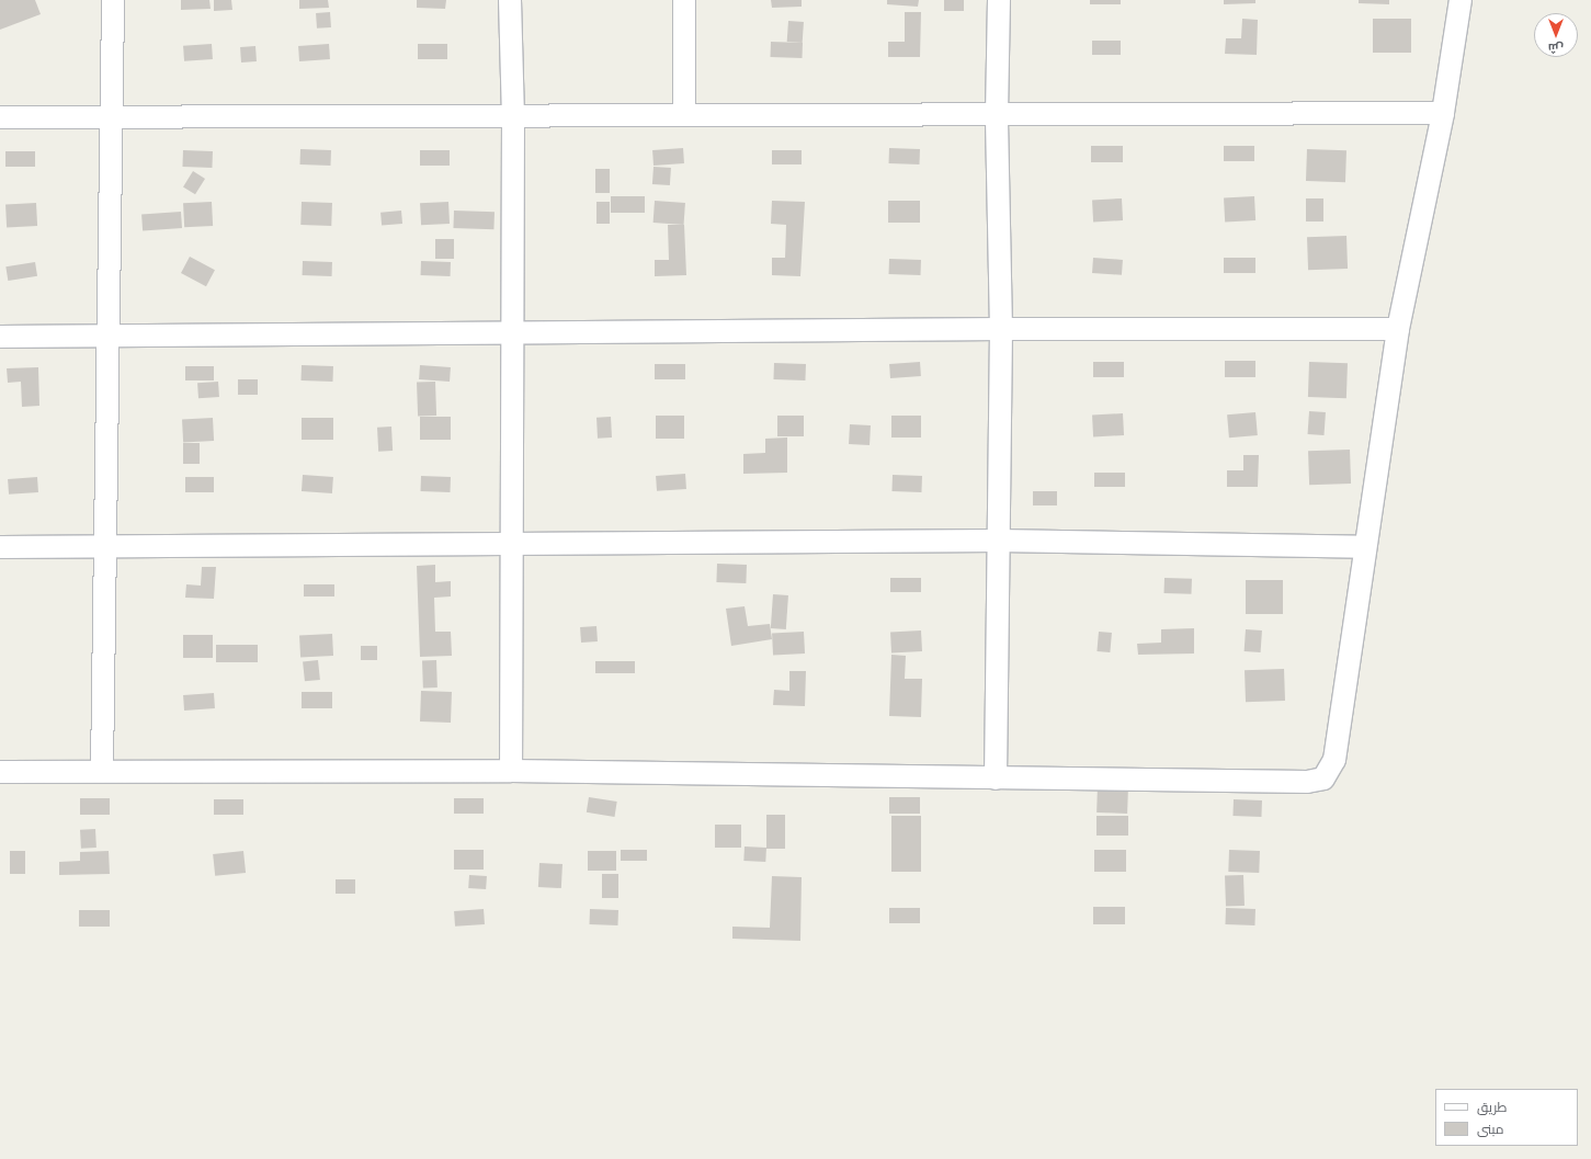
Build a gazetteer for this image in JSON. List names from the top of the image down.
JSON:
{
  "legend": ["طريق", "مبنى"],
  "north": "bottom"
}
